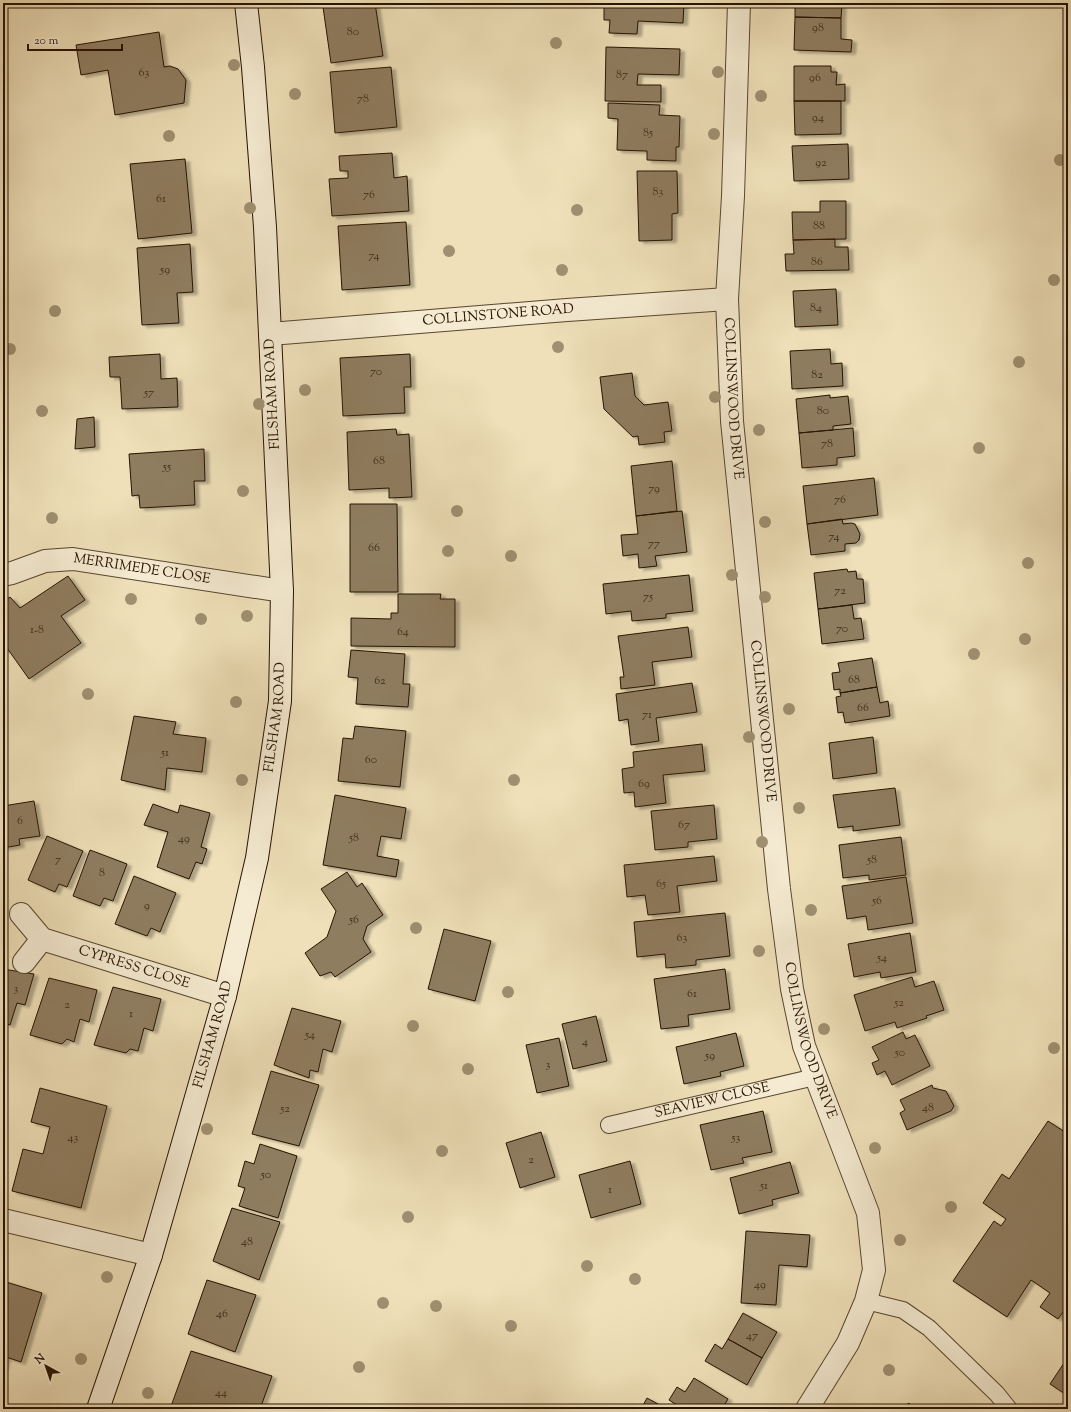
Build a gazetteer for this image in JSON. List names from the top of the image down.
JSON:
{
  "streets": {
    "street": [
      "COLLINSTONE ROAD",
      "FILSHAM ROAD",
      "COLLINSWOOD DRIVE",
      "MERRIMEDE CLOSE",
      "CYPRESS CLOSE"
    ],
    "lane": ["SEAVIEW CLOSE"]
  },
  "crossings": [
    ["COLLINSTONE ROAD", "FILSHAM ROAD"],
    ["COLLINSTONE ROAD", "COLLINSWOOD DRIVE"],
    ["FILSHAM ROAD", "MERRIMEDE CLOSE"],
    ["FILSHAM ROAD", "CYPRESS CLOSE"],
    ["COLLINSWOOD DRIVE", "SEAVIEW CLOSE"]
  ],
  "house_numbers": [
    "98",
    "80",
    "63",
    "87",
    "96",
    "78",
    "94",
    "85",
    "92",
    "83",
    "76",
    "61",
    "88",
    "74",
    "86",
    "59",
    "84",
    "70",
    "82",
    "57",
    "80",
    "78",
    "68",
    "55",
    "79",
    "76",
    "74",
    "77",
    "66",
    "72",
    "75",
    "70",
    "1-8",
    "64",
    "68",
    "62",
    "66",
    "71",
    "51",
    "60",
    "69",
    "6",
    "67",
    "58",
    "49",
    "7",
    "58",
    "8",
    "65",
    "56",
    "9",
    "56",
    "63",
    "54",
    "3",
    "61",
    "52",
    "2",
    "1",
    "54",
    "4",
    "50",
    "59",
    "3",
    "48",
    "52",
    "43",
    "53",
    "2",
    "50",
    "51",
    "1",
    "48",
    "49",
    "46",
    "47",
    "44"
  ],
  "scale_bar": "20 m",
  "north": "top left"
}
